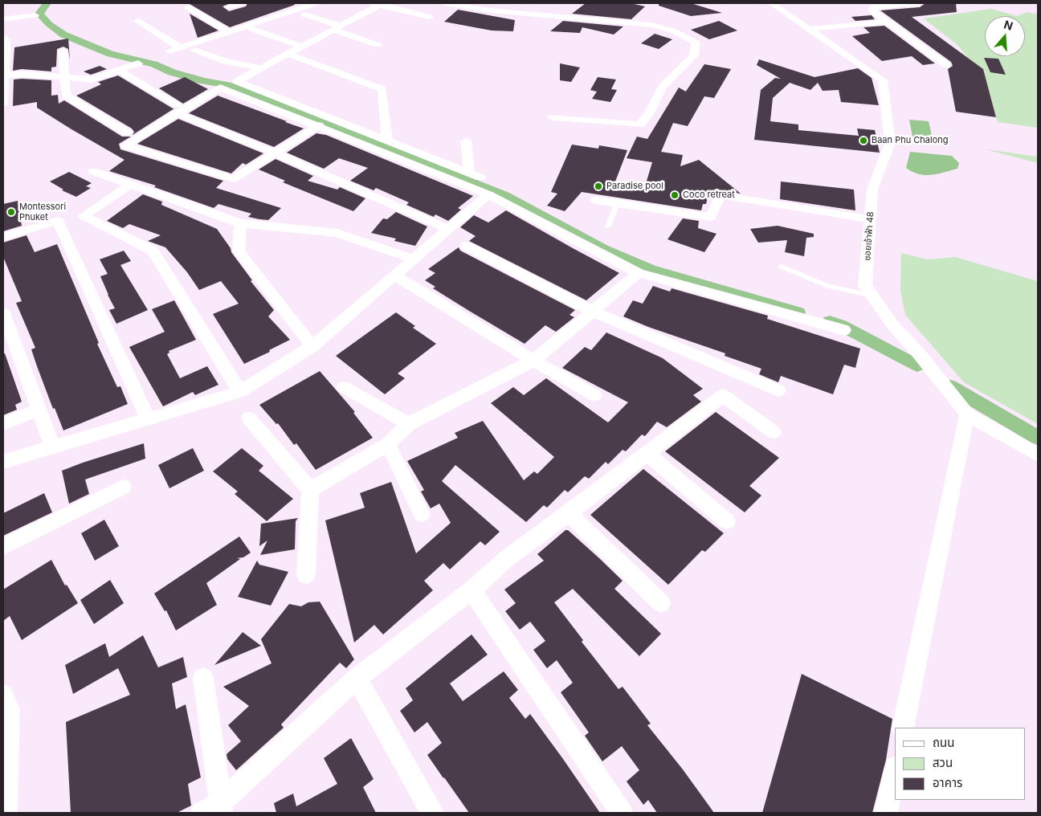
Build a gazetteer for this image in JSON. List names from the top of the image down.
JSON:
{
  "streets": {
    "street": ["ซอยเจ้าฟ้า 48"]
  },
  "places": [
    "Baan Phu Chalong",
    "Paradise pool",
    "Coco retreat",
    "Montessori Phuket"
  ],
  "legend": ["ถนน", "สวน", "อาคาร"],
  "north": "top"
}
